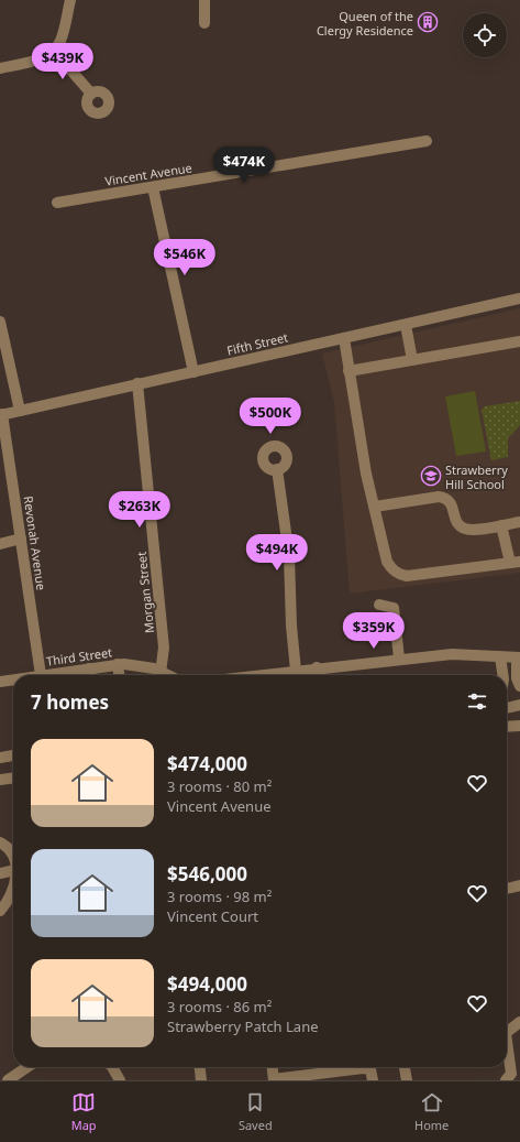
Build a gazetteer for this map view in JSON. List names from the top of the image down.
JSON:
{
  "streets": {
    "street": [
      "Vincent Avenue",
      "Fifth Street",
      "Revonah Avenue",
      "Morgan Street",
      "Third Street"
    ]
  },
  "crossings": [
    ["Fifth Street", "Revonah Avenue"],
    ["Fifth Street", "Morgan Street"],
    ["Morgan Street", "Third Street"]
  ],
  "places": {
    "building": ["Queen of the Clergy Residence"],
    "school or university": ["Strawberry Hill School"]
  },
  "page": {
    "price": [
      "$439K",
      "$474K",
      "$546K",
      "$500K",
      "$263K",
      "$494K",
      "$359K"
    ],
    "heading": "7 homes",
    "list": [
      {
        "name": "$474,000",
        "note": "3 rooms · 80 m² · Vincent Avenue"
      },
      {
        "name": "$546,000",
        "note": "3 rooms · 98 m² · Vincent Court"
      },
      {
        "name": "$494,000",
        "note": "3 rooms · 86 m² · Strawberry Patch Lane"
      }
    ],
    "tabs": ["Map", "Saved", "Home"]
  }
}
